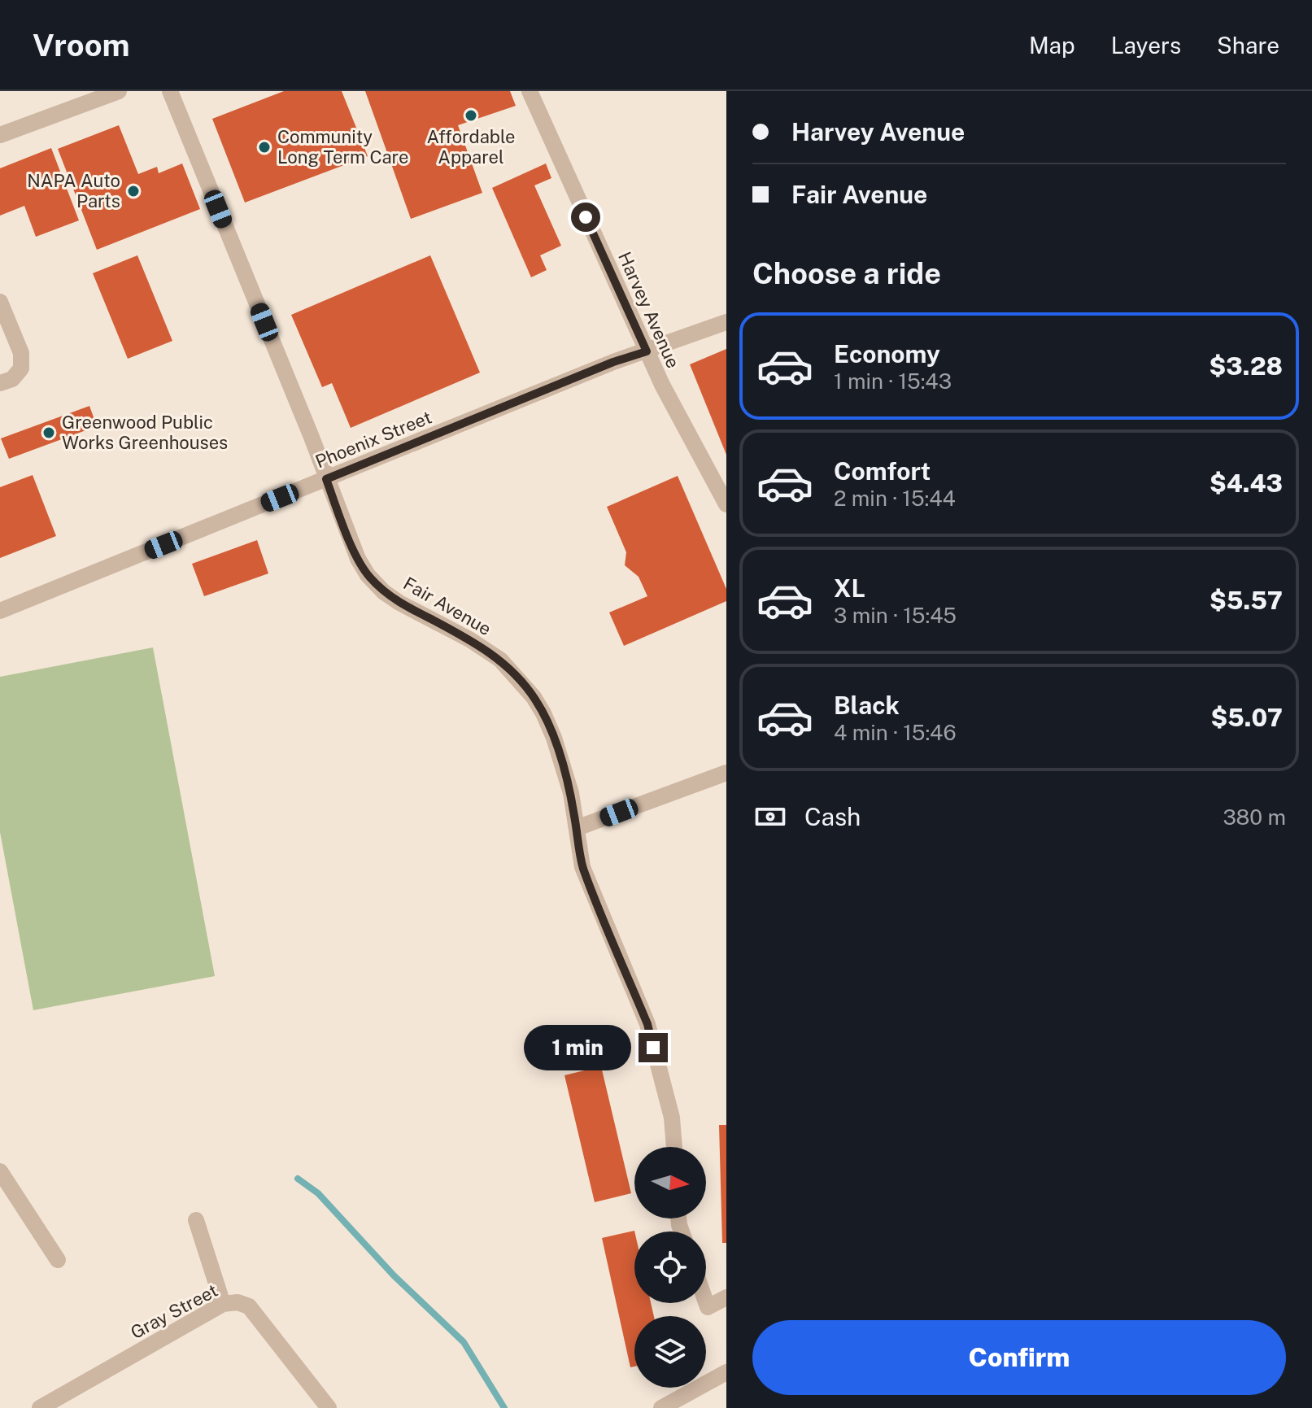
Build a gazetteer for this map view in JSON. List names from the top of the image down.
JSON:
{
  "streets": {
    "street": [
      "Harvey Avenue",
      "Phoenix Street",
      "Fair Avenue",
      "Gray Street"
    ]
  },
  "crossings": [
    ["Harvey Avenue", "Phoenix Street"],
    ["Phoenix Street", "Fair Avenue"]
  ],
  "places": [
    "Affordable Apparel",
    "Community Long Term Care",
    "NAPA Auto Parts",
    "Greenwood Public Works Greenhouses"
  ],
  "north": "right",
  "page": {
    "header": "Vroom",
    "nav": ["Map", "Layers", "Share"],
    "banner": ["Harvey Avenue", "Fair Avenue"],
    "heading": "Choose a ride",
    "list": [
      {
        "name": "Economy",
        "note": "1 min · 15:43",
        "value": "$3.28"
      },
      {
        "name": "Comfort",
        "note": "2 min · 15:44",
        "value": "$4.43"
      },
      {
        "name": "XL",
        "note": "3 min · 15:45",
        "value": "$5.57"
      },
      {
        "name": "Black",
        "note": "4 min · 15:46",
        "value": "$5.07"
      }
    ],
    "pay": ["Cash", "380 m"],
    "bubble": "1 min",
    "buttons": "Confirm"
  }
}
